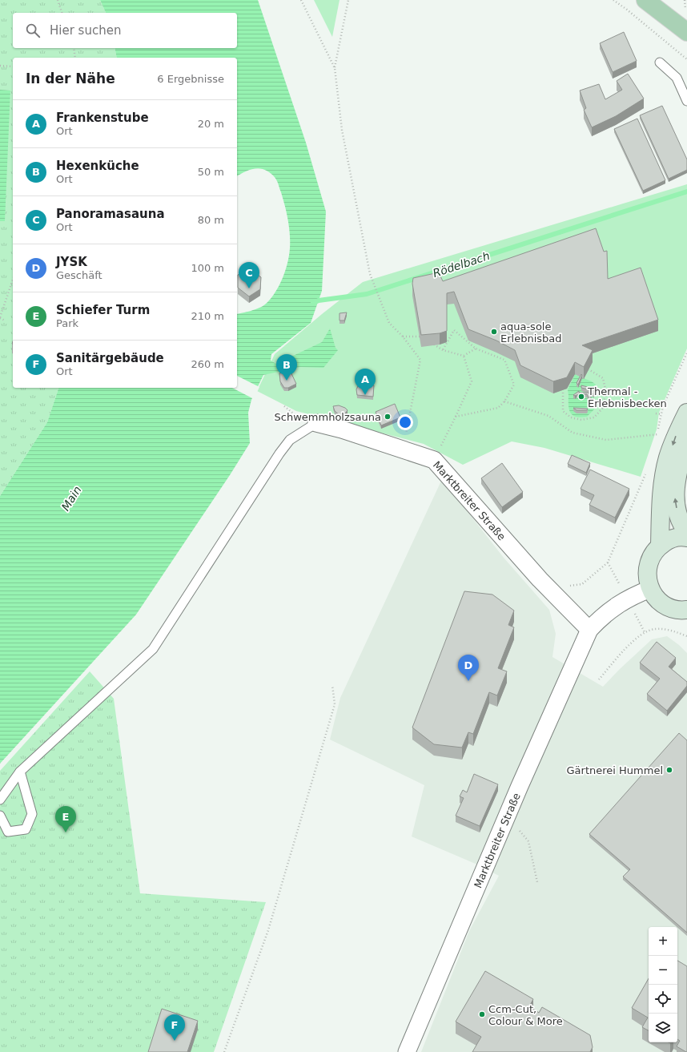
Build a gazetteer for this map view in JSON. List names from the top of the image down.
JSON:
{
  "streets": {
    "street": ["Marktbreiter Straße"]
  },
  "water": ["Rödelbach", "Main"],
  "places": [
    "aqua-sole Erlebnisbad",
    "Thermal - Erlebnisbecken",
    "Schwemmholzsauna",
    "Gärtnerei Hummel",
    "Ccm-Cut, Colour & More"
  ],
  "page": {
    "search": "Hier suchen",
    "heading": ["In der Nähe", "6 Ergebnisse"],
    "list": [
      {
        "mark": "A",
        "name": "Frankenstube",
        "note": "Ort",
        "value": "20 m"
      },
      {
        "mark": "B",
        "name": "Hexenküche",
        "note": "Ort",
        "value": "50 m"
      },
      {
        "mark": "C",
        "name": "Panoramasauna",
        "note": "Ort",
        "value": "80 m"
      },
      {
        "mark": "D",
        "name": "JYSK",
        "note": "Geschäft",
        "value": "100 m"
      },
      {
        "mark": "E",
        "name": "Schiefer Turm",
        "note": "Park",
        "value": "210 m"
      },
      {
        "mark": "F",
        "name": "Sanitärgebäude",
        "note": "Ort",
        "value": "260 m"
      }
    ],
    "pins": [
      "C",
      "B",
      "A",
      "D",
      "E",
      "F"
    ],
    "map_buttons": ["+", "−"]
  }
}
